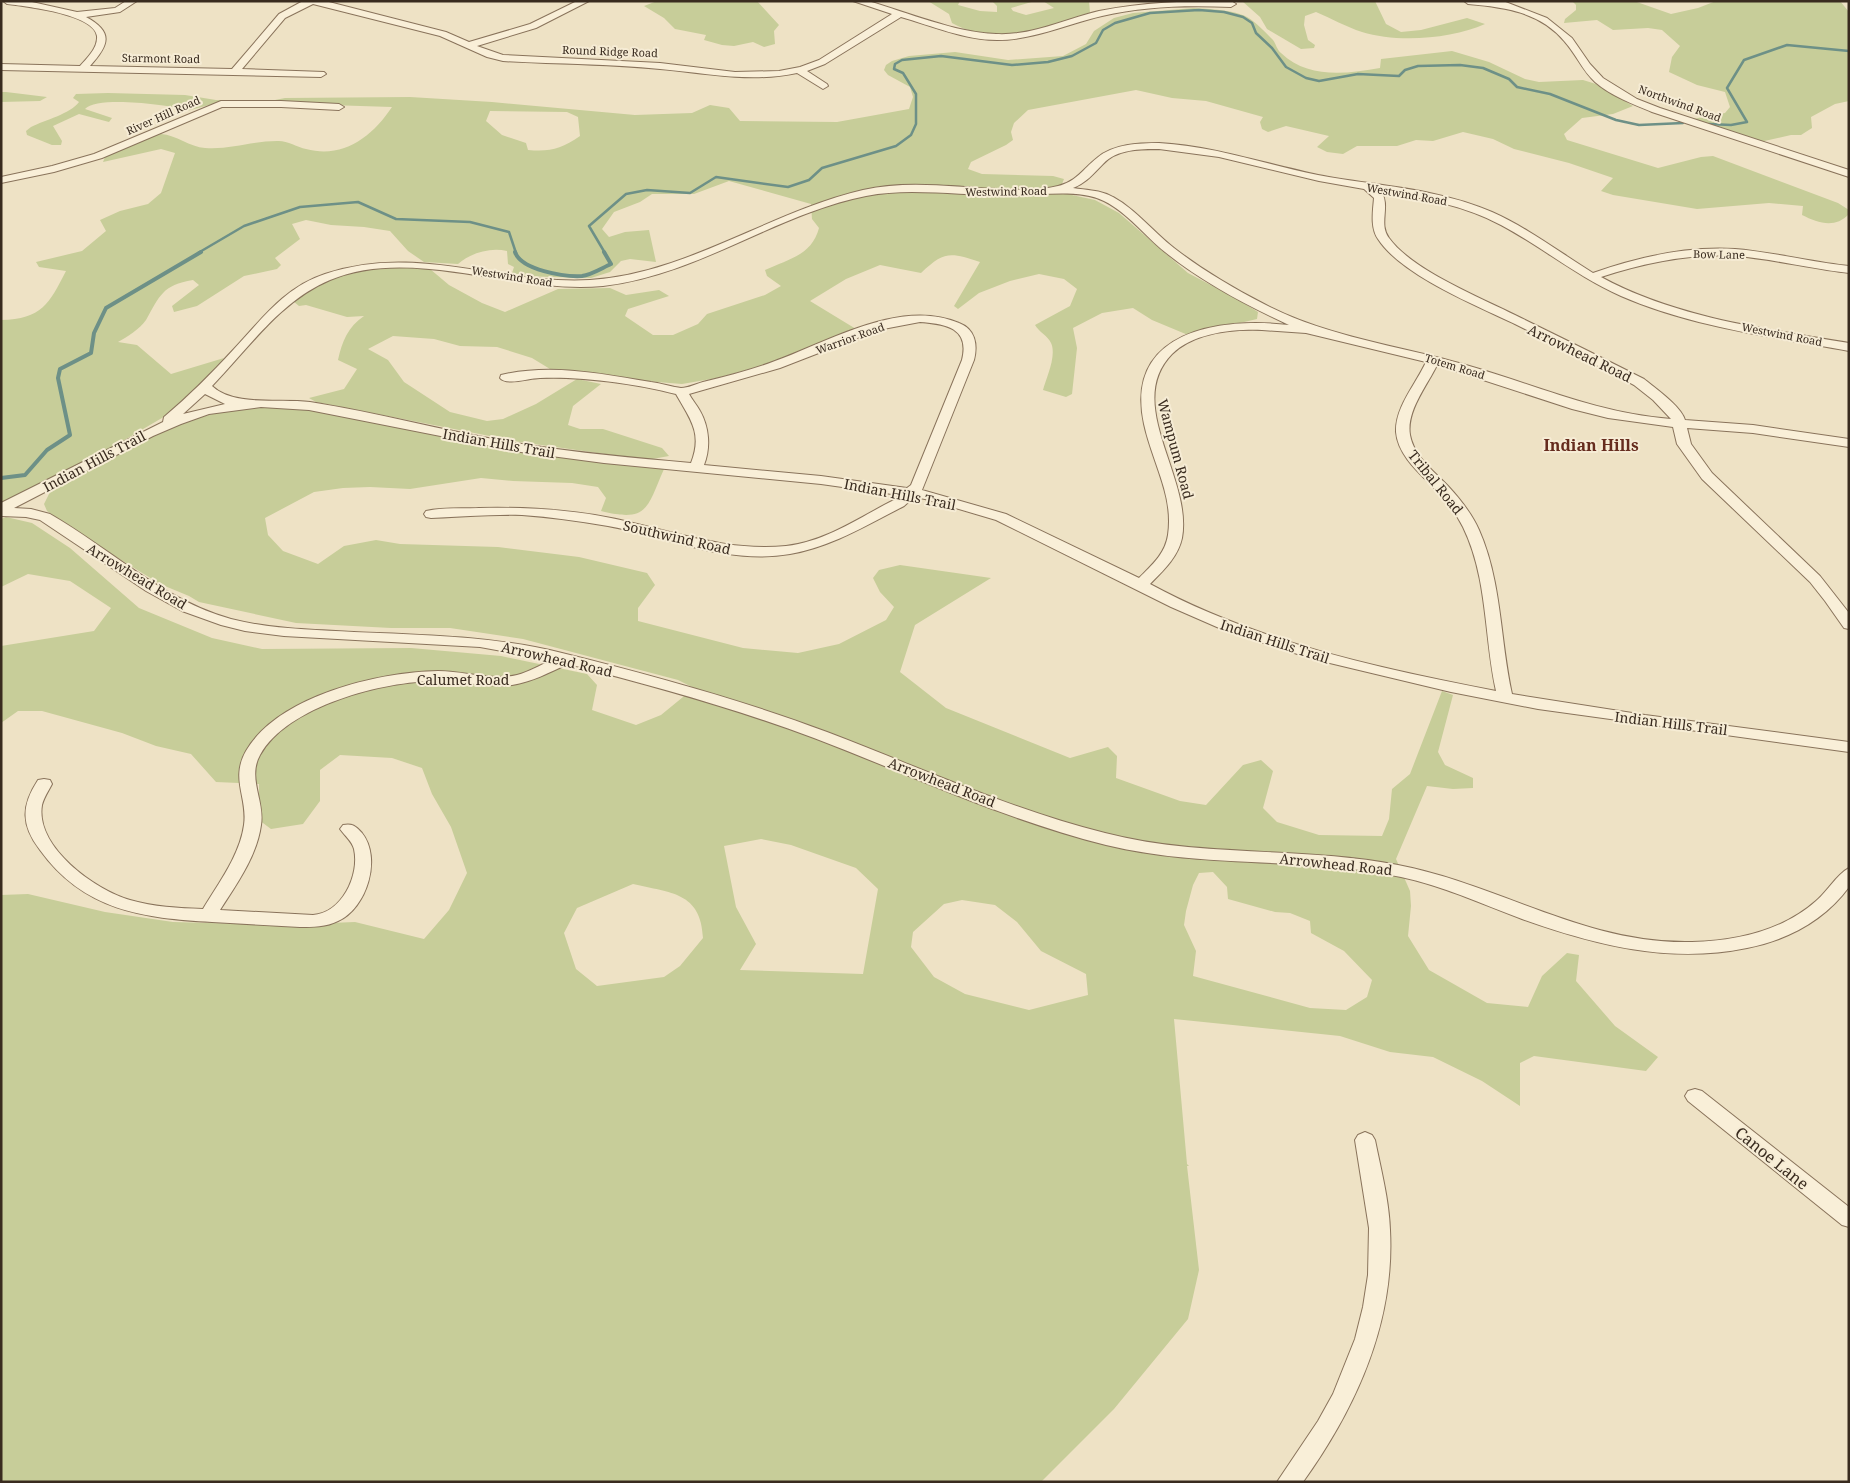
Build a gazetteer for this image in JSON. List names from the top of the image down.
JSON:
{
  "streets": {
    "street": [
      "Round Ridge Road",
      "Starmont Road",
      "Northwind Road",
      "River Hill Road",
      "Westwind Road",
      "Bow Lane",
      "Warrior Road",
      "Arrowhead Road",
      "Totem Road",
      "Indian Hills Trail",
      "Wampum Road",
      "Tribal Road",
      "Southwind Road",
      "Calumet Road",
      "Canoe Lane"
    ]
  },
  "crossings": [
    ["Westwind Road", "Bow Lane"],
    ["Westwind Road", "Totem Road"],
    ["Westwind Road", "Indian Hills Trail"],
    ["Warrior Road", "Indian Hills Trail"],
    ["Warrior Road", "Southwind Road"],
    ["Arrowhead Road", "Totem Road"],
    ["Arrowhead Road", "Calumet Road"],
    ["Totem Road", "Wampum Road"],
    ["Totem Road", "Tribal Road"],
    ["Indian Hills Trail", "Wampum Road"],
    ["Indian Hills Trail", "Tribal Road"],
    ["Indian Hills Trail", "Southwind Road"]
  ],
  "districts": ["Indian Hills"]
}
